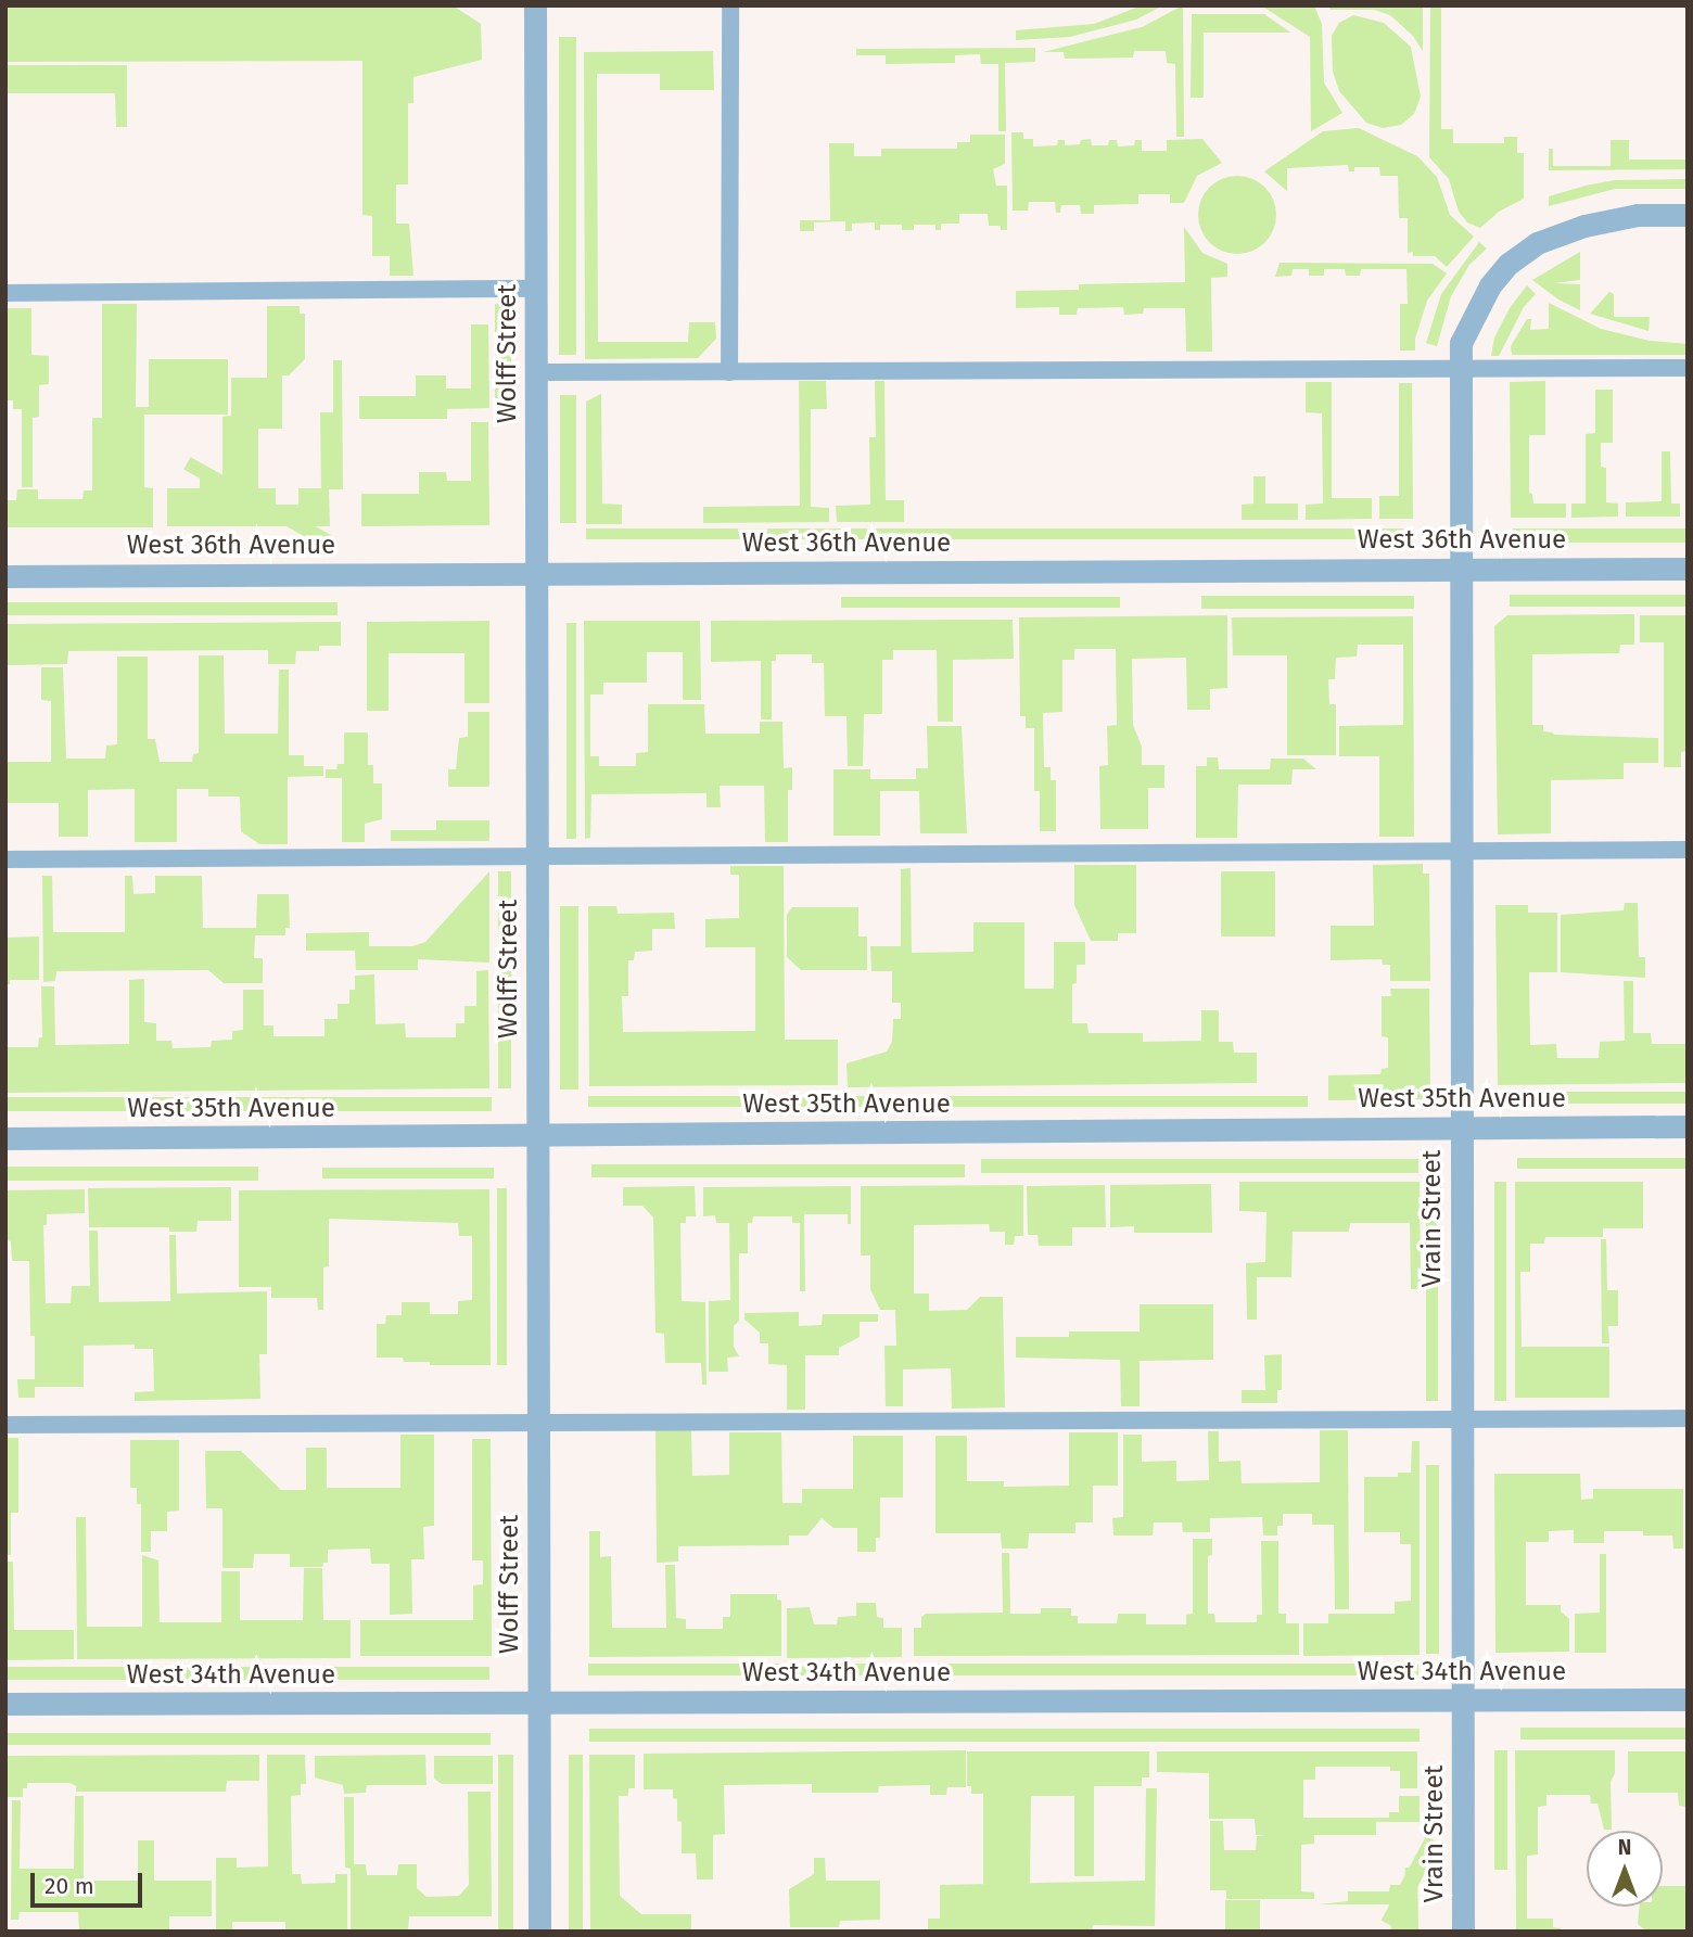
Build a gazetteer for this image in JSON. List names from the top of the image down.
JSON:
{
  "streets": {
    "street": [
      "Wolff Street",
      "West 36th Avenue",
      "West 35th Avenue",
      "Vrain Street",
      "West 34th Avenue"
    ]
  },
  "crossings": [
    ["Wolff Street", "West 36th Avenue"],
    ["Wolff Street", "West 35th Avenue"],
    ["Wolff Street", "West 34th Avenue"],
    ["West 36th Avenue", "Vrain Street"],
    ["West 35th Avenue", "Vrain Street"],
    ["Vrain Street", "West 34th Avenue"]
  ],
  "scale_bar": "20 m",
  "north": "top"
}
